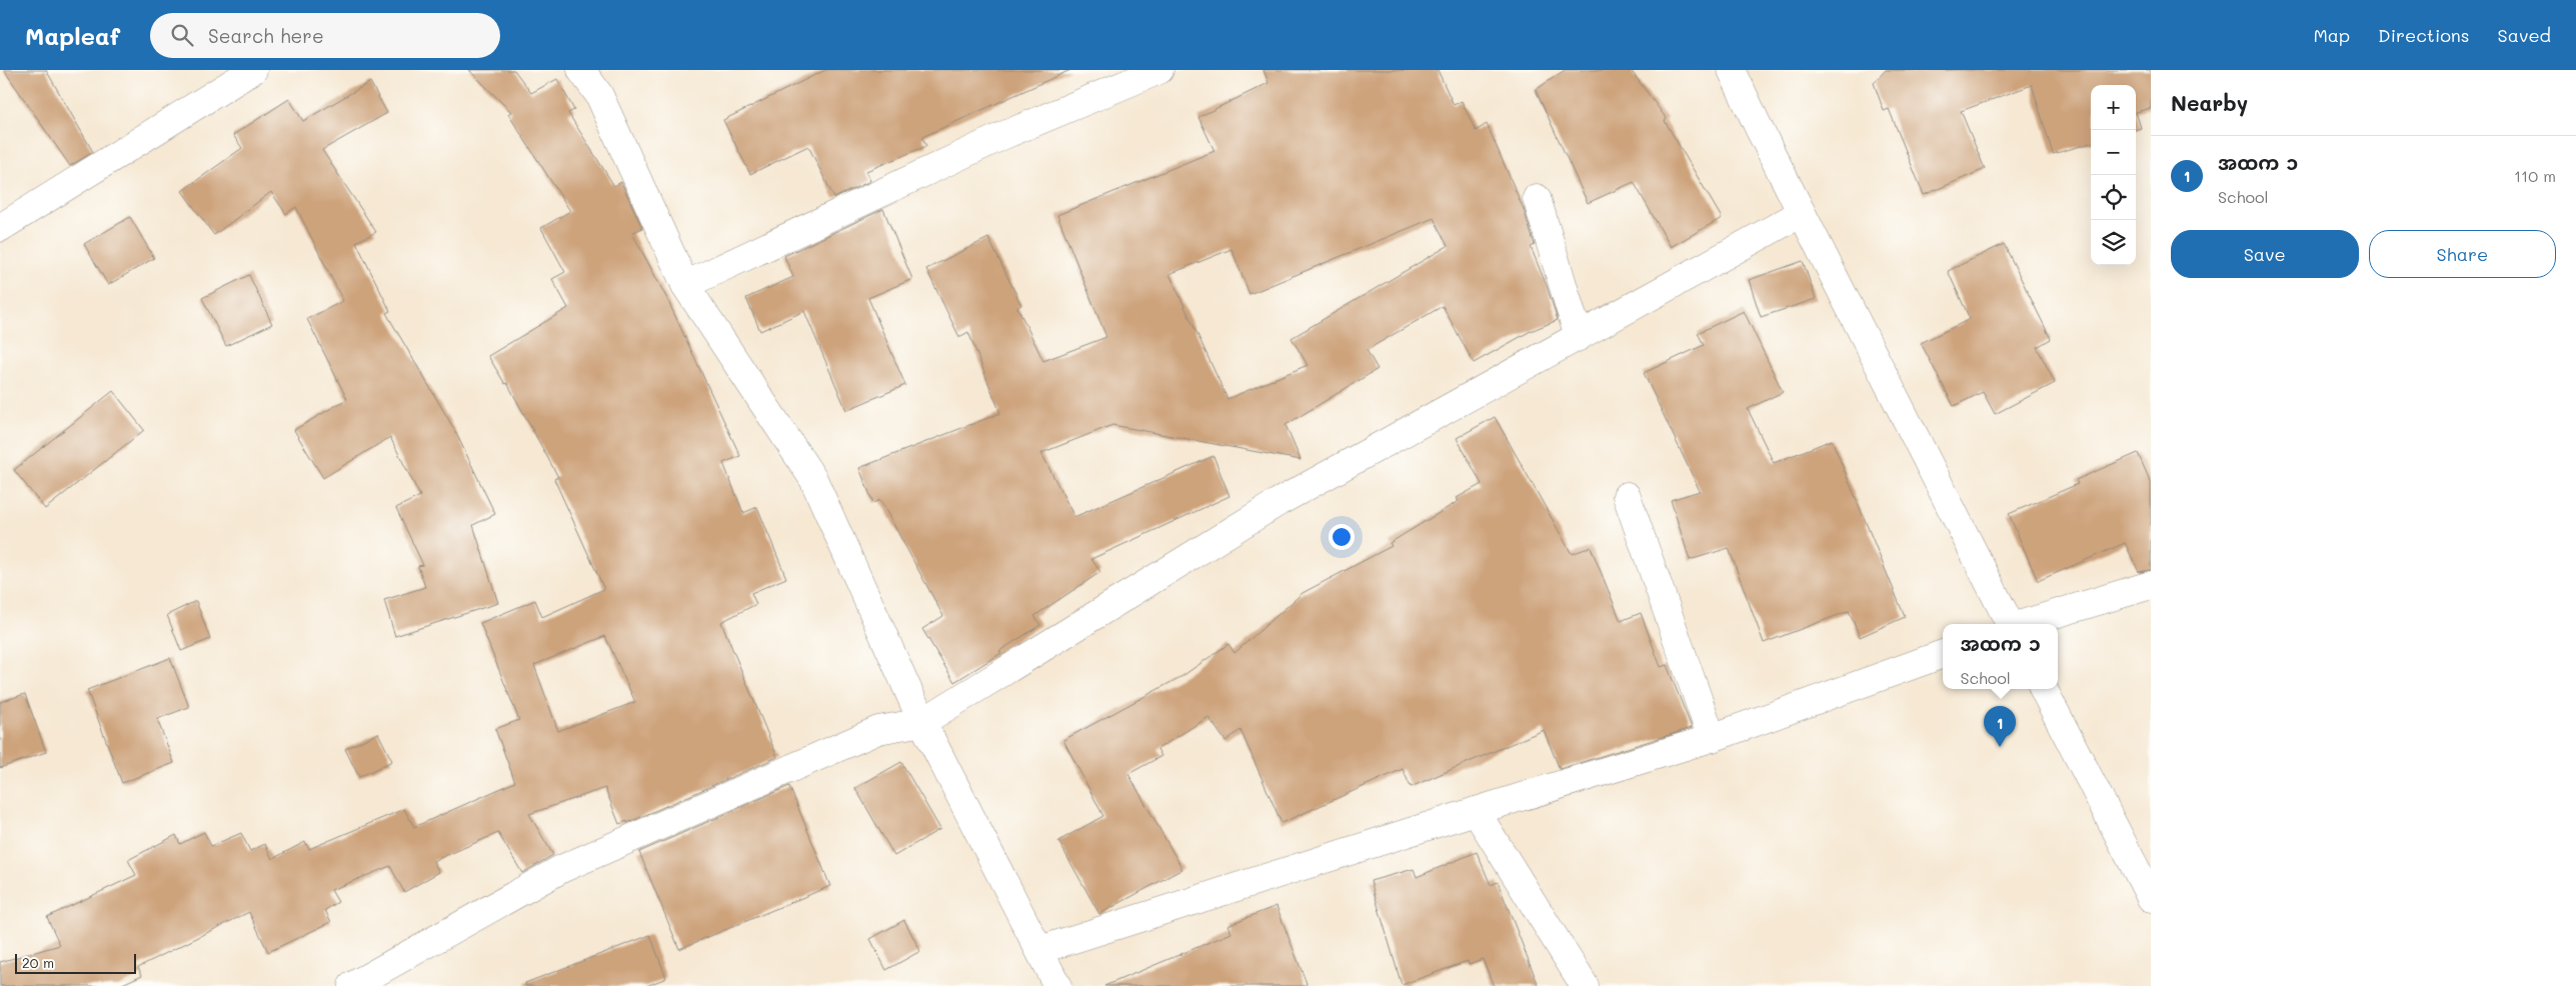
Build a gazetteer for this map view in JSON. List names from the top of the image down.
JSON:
{
  "scale_bar": "20 m",
  "page": {
    "header": "Mapleaf",
    "search": "Search here",
    "nav": ["Map", "Directions", "Saved"],
    "heading": "Nearby",
    "map_buttons": ["+", "−"],
    "list": [
      {
        "mark": "1",
        "name": "အထက ၁",
        "note": "School",
        "value": "110 m"
      }
    ],
    "buttons": ["Save", "Share"],
    "popup": ["အထက ၁", "School"],
    "pins": "1",
    "scale": "20 m"
  }
}
